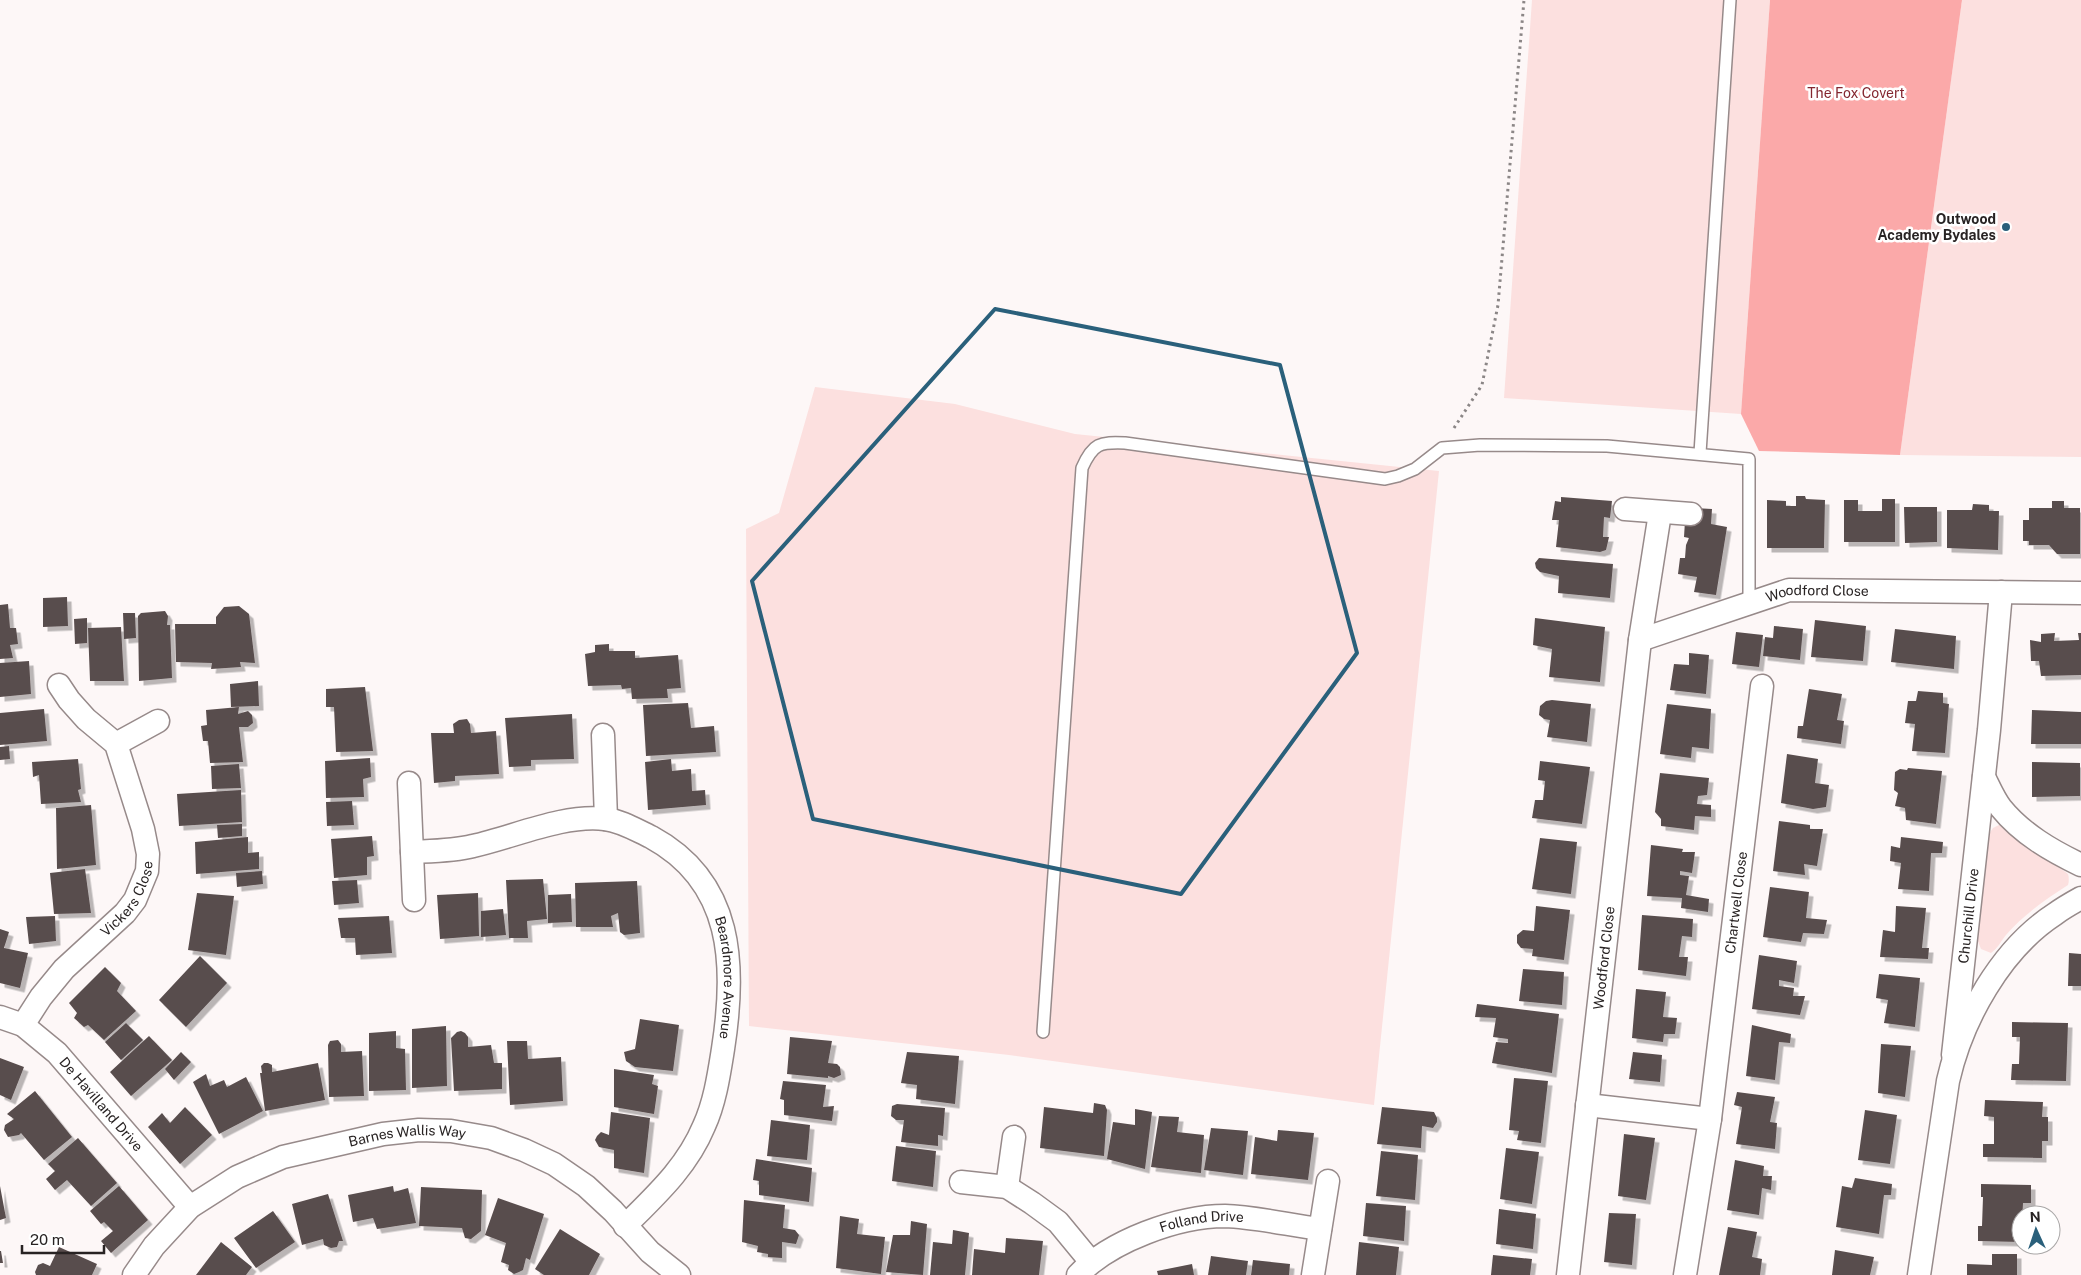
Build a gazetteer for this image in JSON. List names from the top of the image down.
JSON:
{
  "streets": {
    "street": [
      "Woodford Close",
      "Vickers Close",
      "Chartwell Close",
      "Churchill Drive",
      "Beardmore Avenue",
      "De Havilland Drive",
      "Barnes Wallis Way",
      "Folland Drive"
    ]
  },
  "crossings": [
    ["Woodford Close", "Churchill Drive"],
    ["Vickers Close", "De Havilland Drive"],
    ["Beardmore Avenue", "Barnes Wallis Way"],
    ["De Havilland Drive", "Barnes Wallis Way"]
  ],
  "parks": ["The Fox Covert"],
  "places": ["Outwood Academy Bydales"],
  "scale_bar": "20 m",
  "north": "top"
}
